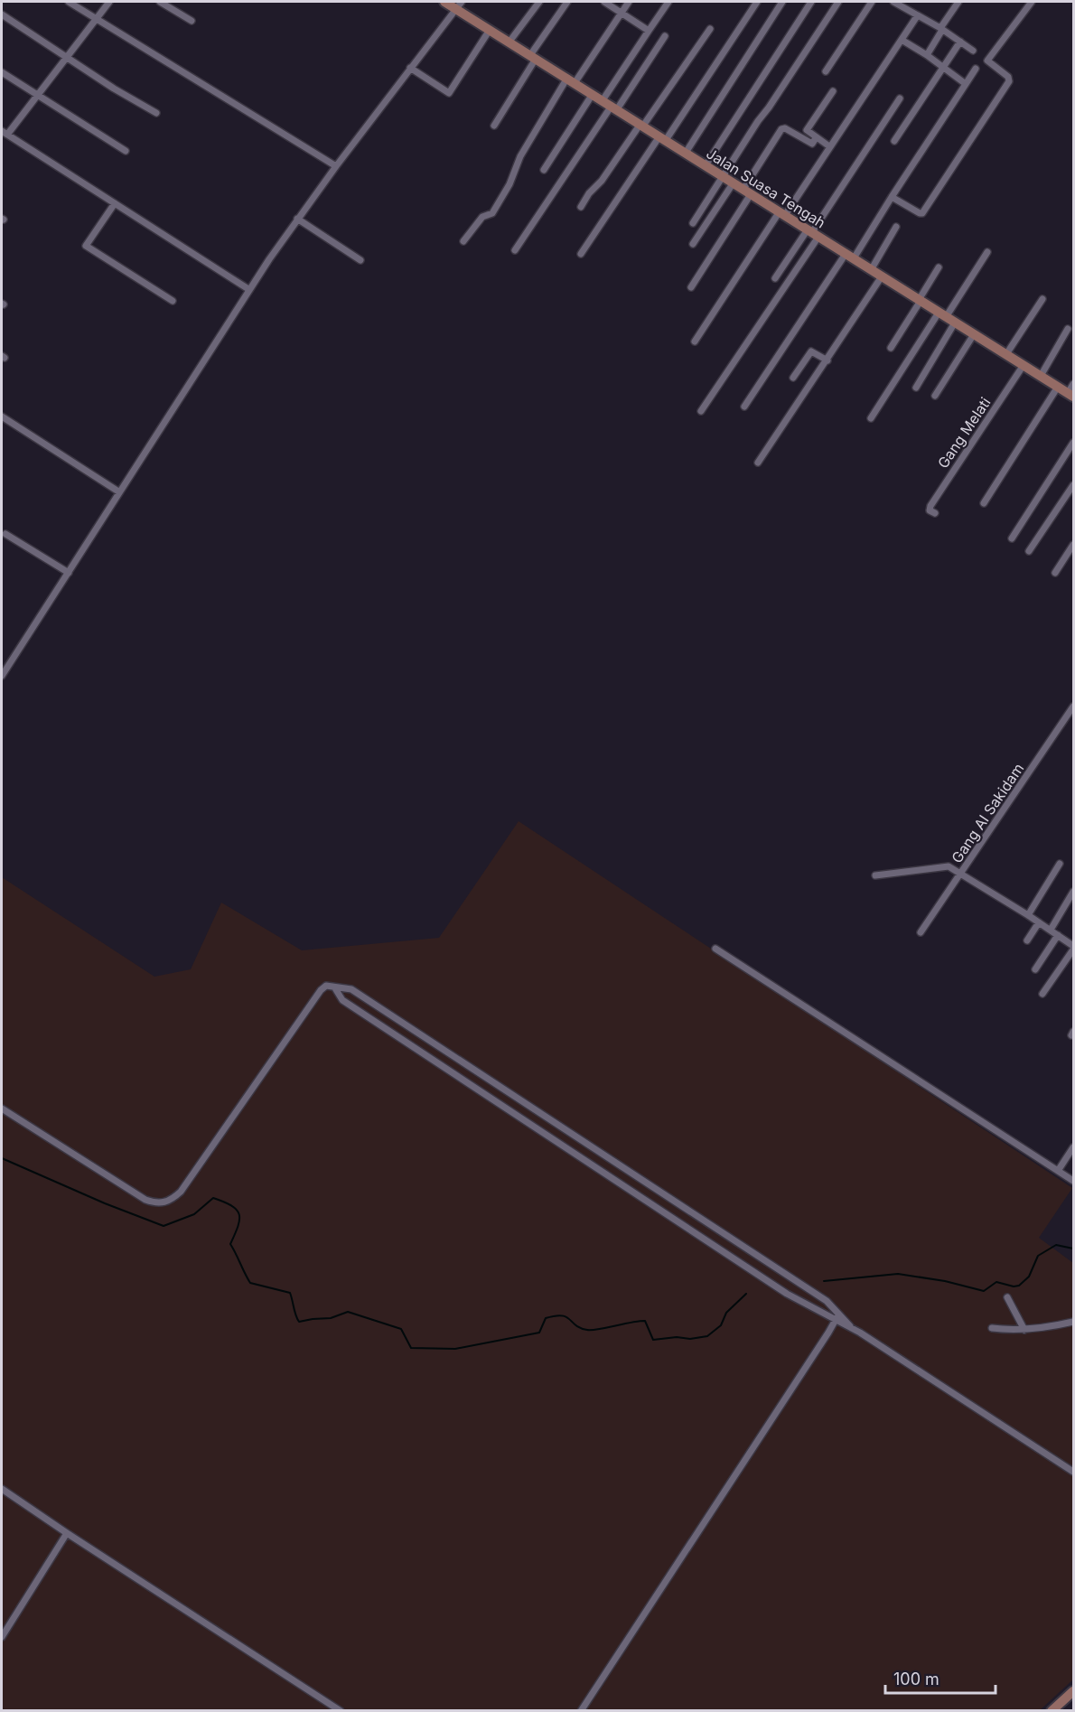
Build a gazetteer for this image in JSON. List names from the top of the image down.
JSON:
{
  "streets": {
    "street": ["Jalan Suasa Tengah", "Gang Melati", "Gang Al Sakidam"]
  },
  "crossings": [
    ["Jalan Suasa Tengah", "Gang Melati"]
  ],
  "scale_bar": "100 m"
}
